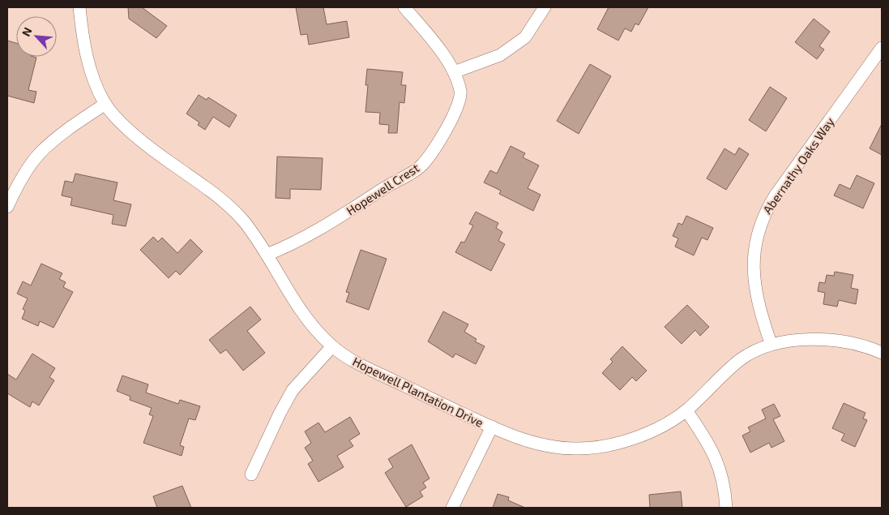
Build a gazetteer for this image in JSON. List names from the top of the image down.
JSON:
{
  "streets": {
    "street": ["Abernathy Oaks Way", "Hopewell Crest", "Hopewell Plantation Drive"]
  },
  "crossings": [
    ["Abernathy Oaks Way", "Hopewell Plantation Drive"],
    ["Hopewell Crest", "Hopewell Plantation Drive"]
  ],
  "north": "top left"
}
